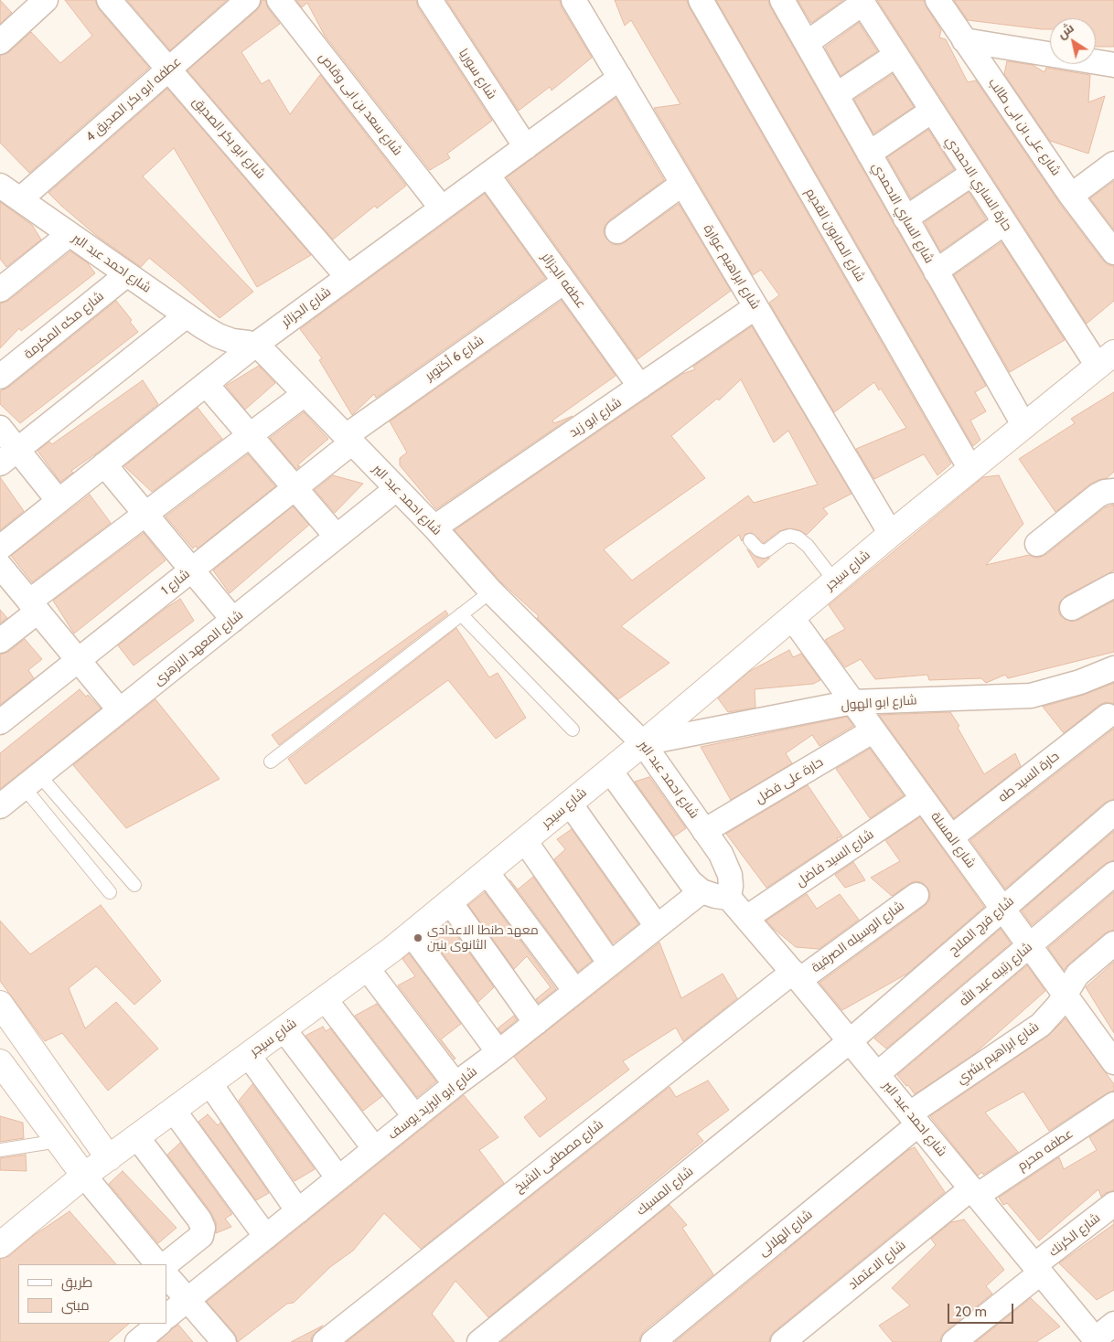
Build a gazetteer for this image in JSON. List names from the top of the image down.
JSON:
{
  "streets": {
    "main road": ["شارع سيجر"],
    "street": [
      "شارع سوريا",
      "عطفه ابو بكر الصديق 4",
      "شارع سعد بن ابى وقاص",
      "شارع على بن ابى طالب",
      "شارع ابو بكر الصديق",
      "حارة الساري الاحمدي",
      "شارع الساري الاحمدي",
      "شارع الصابون القديم",
      "شارع احمد عبد البر",
      "شارع ابراهيم عوارة",
      "عطفه الجزائر",
      "شارع الجزائر",
      "شارع مكه المكرمة",
      "شارع 6 أكتوبر",
      "شارع ابو زيد",
      "شارع 1",
      "شارع المعهد الازهرى",
      "شارع ابو الهول",
      "حارة السيد طه",
      "حارة على فضل",
      "شارع المسلة",
      "شارع السيد فاضل",
      "شارع فرج الملاح",
      "شارع الوسيله الصرفية",
      "شارع رتيبه عبد الله",
      "شارع ابراهيم بشري",
      "شارع ابو اليزيد يوسف",
      "عطفه محرم",
      "شارع مصطفى الشيخ",
      "شارع المسبك",
      "شارع الهلالى",
      "شارع الكرنك",
      "شارع الاعتماد"
    ]
  },
  "crossings": [
    ["شارع سوريا", "شارع الجزائر"],
    ["عطفه ابو بكر الصديق 4", "شارع ابو بكر الصديق"],
    ["عطفه ابو بكر الصديق 4", "شارع احمد عبد البر"],
    ["شارع سعد بن ابى وقاص", "شارع الجزائر"],
    ["شارع ابو بكر الصديق", "شارع الجزائر"],
    ["حارة الساري الاحمدي", "شارع سيجر"],
    ["شارع الساري الاحمدي", "شارع سيجر"],
    ["شارع الصابون القديم", "شارع سيجر"],
    ["شارع احمد عبد البر", "شارع الجزائر"],
    ["شارع احمد عبد البر", "شارع مكه المكرمة"],
    ["شارع احمد عبد البر", "شارع 6 أكتوبر"],
    ["شارع احمد عبد البر", "شارع ابو زيد"],
    ["شارع احمد عبد البر", "شارع سيجر"],
    ["شارع احمد عبد البر", "شارع 1"],
    ["شارع احمد عبد البر", "شارع المعهد الازهرى"],
    ["شارع احمد عبد البر", "شارع ابو الهول"],
    ["شارع احمد عبد البر", "حارة على فضل"],
    ["شارع احمد عبد البر", "شارع السيد فاضل"],
    ["شارع احمد عبد البر", "شارع فرج الملاح"],
    ["شارع احمد عبد البر", "شارع الوسيله الصرفية"],
    ["شارع احمد عبد البر", "شارع رتيبه عبد الله"],
    ["شارع احمد عبد البر", "شارع ابراهيم بشري"],
    ["شارع احمد عبد البر", "عطفه محرم"],
    ["شارع احمد عبد البر", "شارع مصطفى الشيخ"],
    ["شارع احمد عبد البر", "شارع المسبك"],
    ["شارع احمد عبد البر", "شارع الهلالى"],
    ["شارع احمد عبد البر", "شارع الكرنك"],
    ["شارع احمد عبد البر", "شارع الاعتماد"],
    ["شارع ابراهيم عوارة", "شارع الجزائر"],
    ["شارع ابراهيم عوارة", "شارع ابو زيد"],
    ["شارع ابراهيم عوارة", "شارع سيجر"],
    ["عطفه الجزائر", "شارع الجزائر"],
    ["عطفه الجزائر", "شارع 6 أكتوبر"],
    ["عطفه الجزائر", "شارع ابو زيد"],
    ["شارع 6 أكتوبر", "شارع 1"],
    ["شارع سيجر", "شارع ابو الهول"],
    ["شارع سيجر", "شارع المسلة"],
    ["شارع ابو الهول", "شارع المسلة"],
    ["حارة السيد طه", "شارع المسلة"],
    ["حارة على فضل", "شارع المسلة"],
    ["شارع المسلة", "شارع السيد فاضل"],
    ["شارع المسلة", "شارع فرج الملاح"],
    ["شارع المسلة", "شارع رتيبه عبد الله"],
    ["شارع المسلة", "شارع ابراهيم بشري"],
    ["شارع فرج الملاح", "شارع المسبك"],
    ["شارع الوسيله الصرفية", "شارع مصطفى الشيخ"],
    ["شارع ابراهيم بشري", "شارع الهلالى"],
    ["عطفه محرم", "شارع الاعتماد"]
  ],
  "places": ["معهد طنطا الاعدادى الثانوى بنين"],
  "legend": ["طريق", "مبنى"],
  "scale_bar": "20 m",
  "north": "top left"
}
